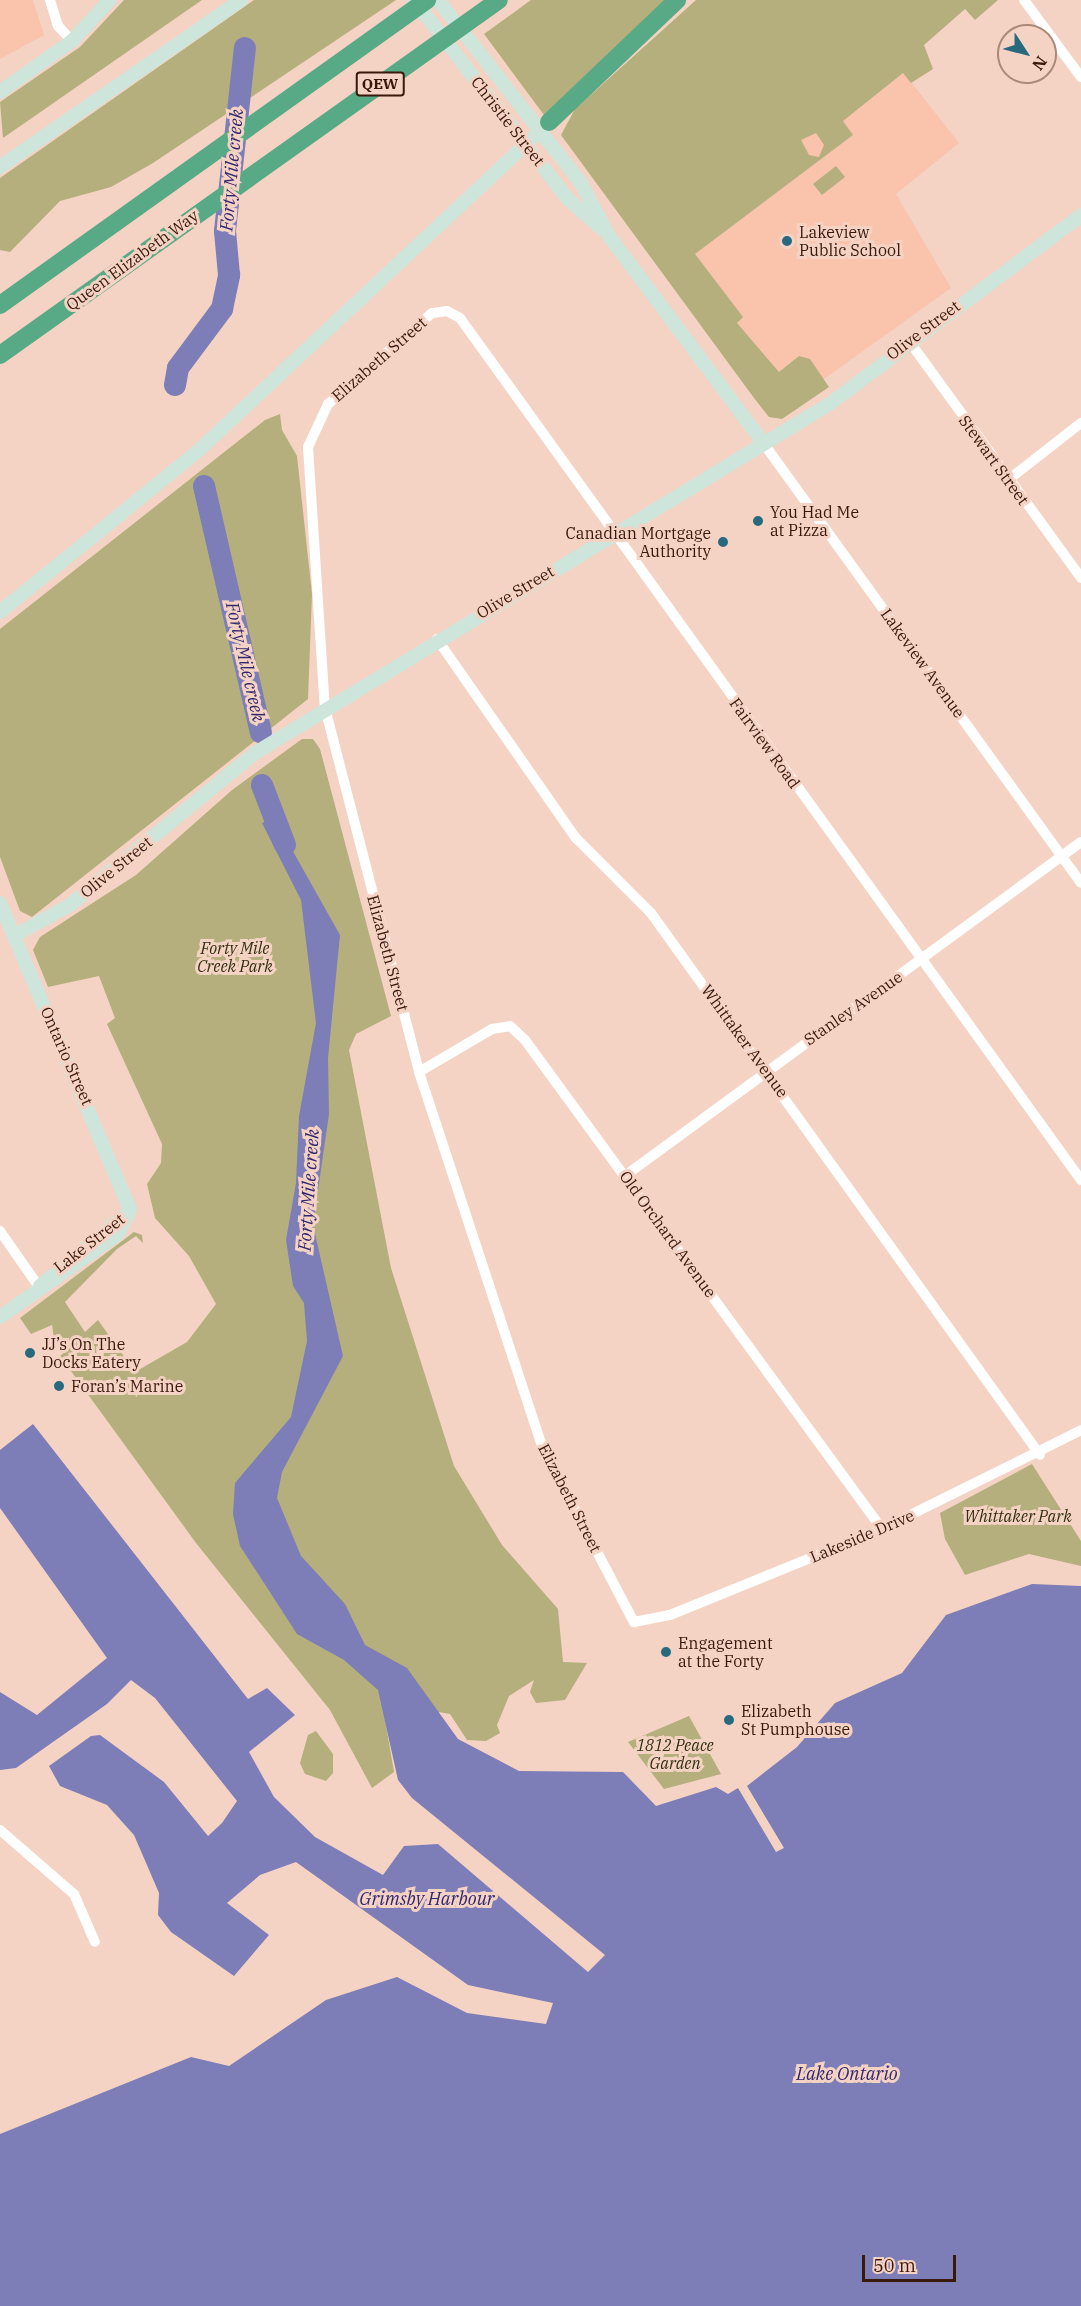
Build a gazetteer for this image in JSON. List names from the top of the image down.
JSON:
{
  "streets": {
    "highway": ["QEW", "Queen Elizabeth Way"],
    "street": [
      "Christie Street",
      "Olive Street",
      "Elizabeth Street",
      "Stewart Street",
      "Lakeview Avenue",
      "Fairview Road",
      "Stanley Avenue",
      "Whittaker Avenue",
      "Ontario Street",
      "Old Orchard Avenue",
      "Lake Street",
      "Lakeside Drive"
    ]
  },
  "crossings": [
    ["Christie Street", "Olive Street"],
    ["Christie Street", "Lakeview Avenue"],
    ["Olive Street", "Elizabeth Street"],
    ["Olive Street", "Stewart Street"],
    ["Olive Street", "Lakeview Avenue"],
    ["Olive Street", "Fairview Road"],
    ["Olive Street", "Whittaker Avenue"],
    ["Olive Street", "Ontario Street"],
    ["Elizabeth Street", "Fairview Road"],
    ["Elizabeth Street", "Old Orchard Avenue"],
    ["Elizabeth Street", "Lakeside Drive"],
    ["Lakeview Avenue", "Stanley Avenue"],
    ["Fairview Road", "Stanley Avenue"],
    ["Stanley Avenue", "Whittaker Avenue"],
    ["Stanley Avenue", "Old Orchard Avenue"],
    ["Whittaker Avenue", "Lakeside Drive"],
    ["Ontario Street", "Lake Street"],
    ["Old Orchard Avenue", "Lakeside Drive"]
  ],
  "water": ["Forty Mile creek", "Grimsby Harbour", "Lake Ontario"],
  "parks": ["Forty Mile Creek Park", "Whittaker Park", "1812 Peace Garden"],
  "places": [
    "Lakeview Public School",
    "You Had Me at Pizza",
    "Canadian Mortgage Authority",
    "JJ’s On The Docks Eatery",
    "Foran’s Marine",
    "Engagement at the Forty",
    "Elizabeth St Pumphouse"
  ],
  "scale_bar": "50 m",
  "north": "bottom right"
}
